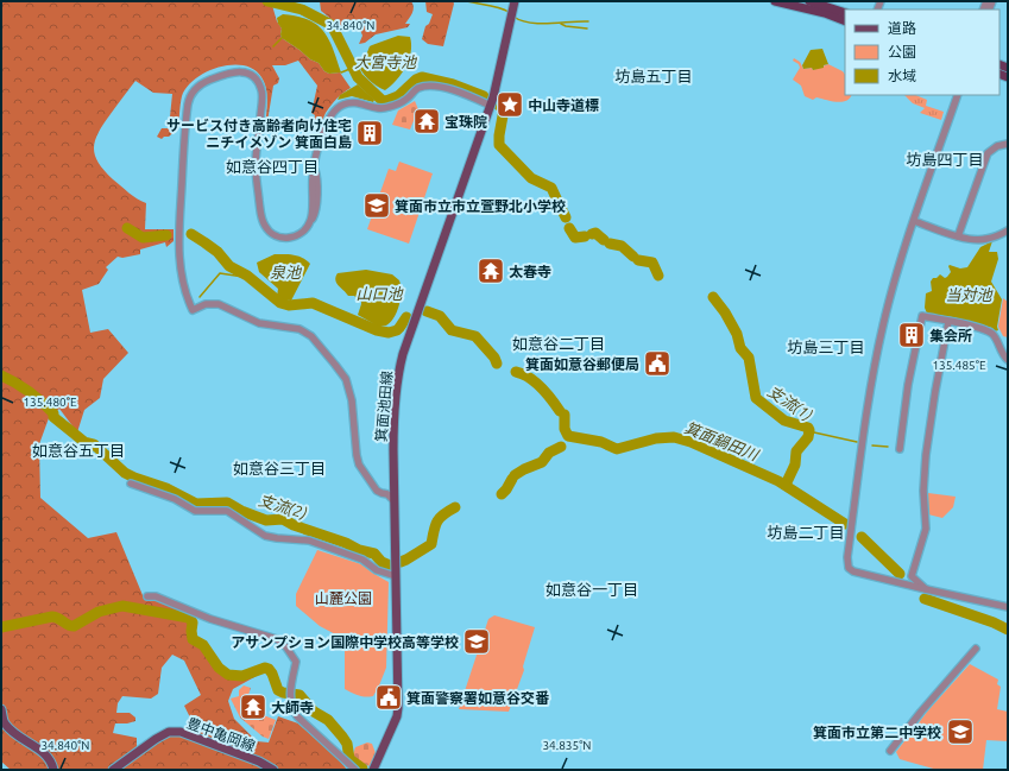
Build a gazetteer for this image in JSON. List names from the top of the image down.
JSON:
{
  "streets": {
    "main road": ["箕面池田線", "豊中亀岡線"]
  },
  "districts": [
    "坊島五丁目",
    "坊島四丁目",
    "如意谷四丁目",
    "如意谷二丁目",
    "坊島三丁目",
    "如意谷五丁目",
    "如意谷三丁目",
    "坊島二丁目",
    "如意谷一丁目"
  ],
  "water": [
    "大宮寺池",
    "泉池",
    "山口池",
    "当対池",
    "支流(1)",
    "箕面鍋田川",
    "支流(2)"
  ],
  "parks": ["山麓公園"],
  "places": {
    "place": ["中山寺道標"],
    "temple": ["宝珠院", "太春寺", "大師寺"],
    "building": ["サービス付き高齢者向け住宅 ニチイメゾン 箕面白島", "集会所"],
    "school or university": ["箕面市立市立萱野北小学校", "アサンプション国際中学校高等学校", "箕面市立第二中学校"],
    "public building": ["箕面如意谷郵便局", "箕面警察署如意谷交番"]
  },
  "legend": ["道路", "公園", "水域"],
  "coordinates": [
    "34.840°N",
    "135.485°E",
    "135.480°E",
    "34.835°N"
  ]
}
